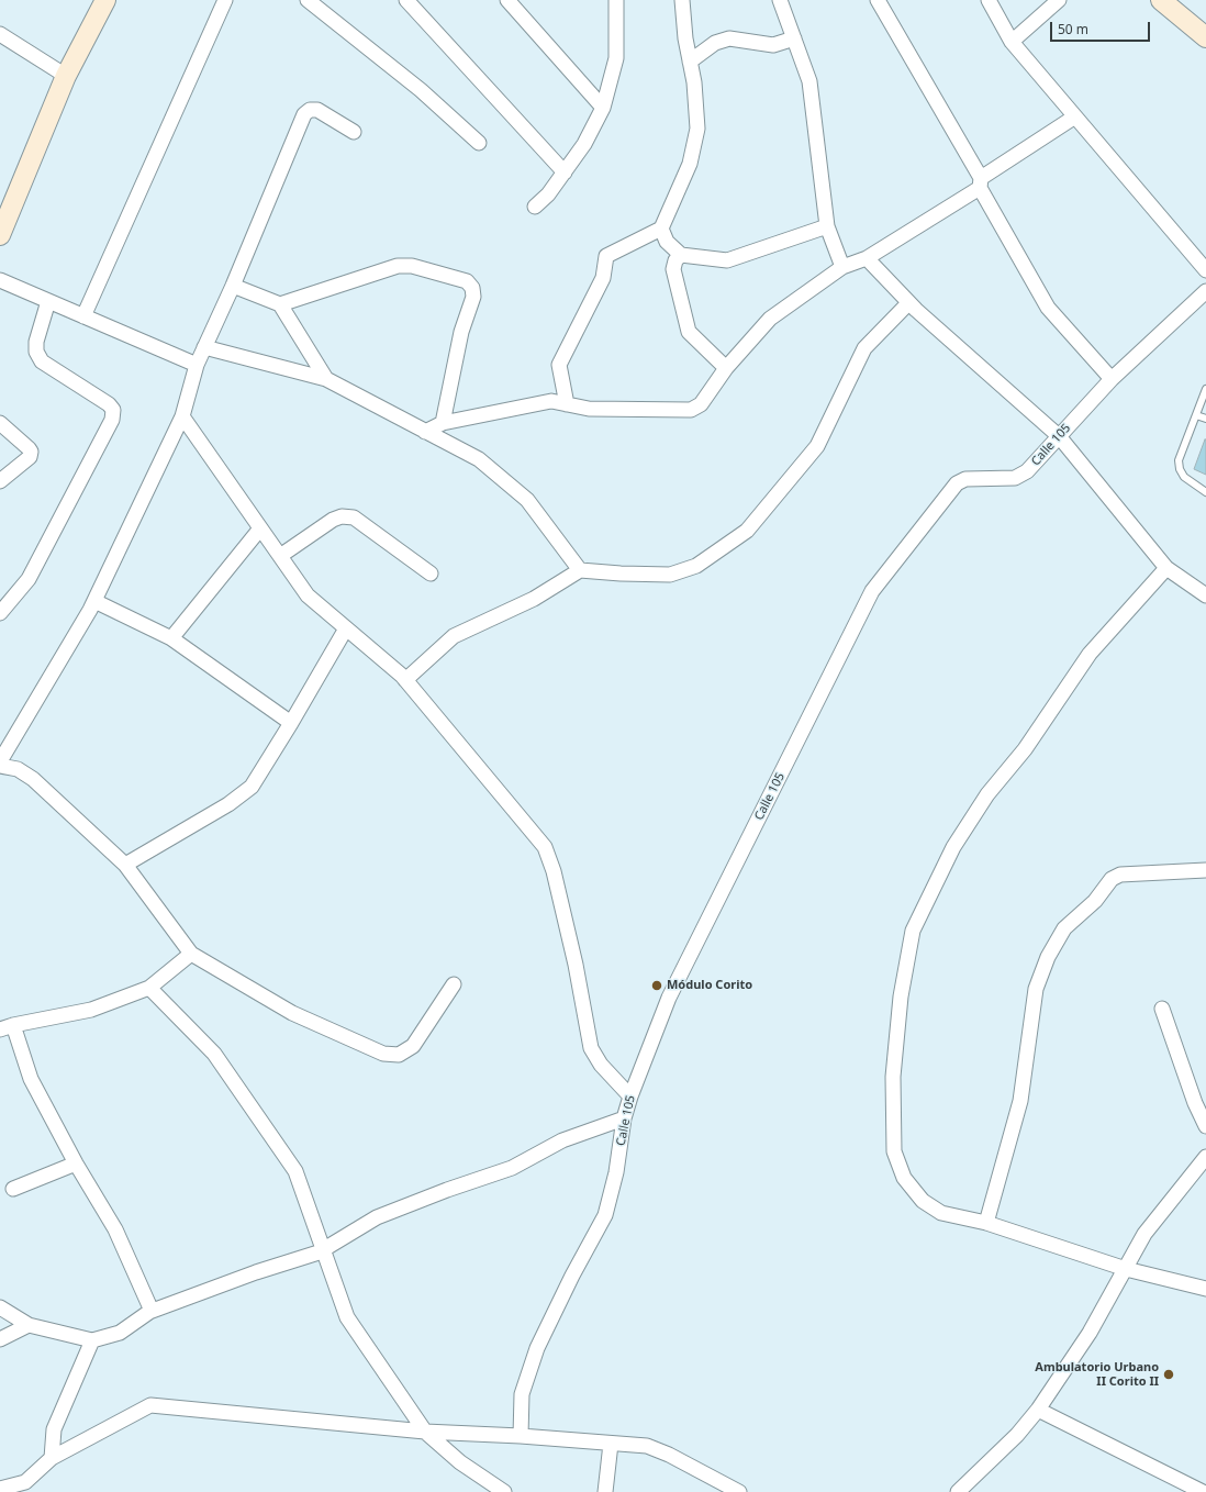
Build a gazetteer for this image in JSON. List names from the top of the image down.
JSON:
{
  "streets": {
    "street": ["Calle 105"]
  },
  "places": ["Módulo Corito", "Ambulatorio Urbano II Corito II"],
  "scale_bar": "50 m"
}
